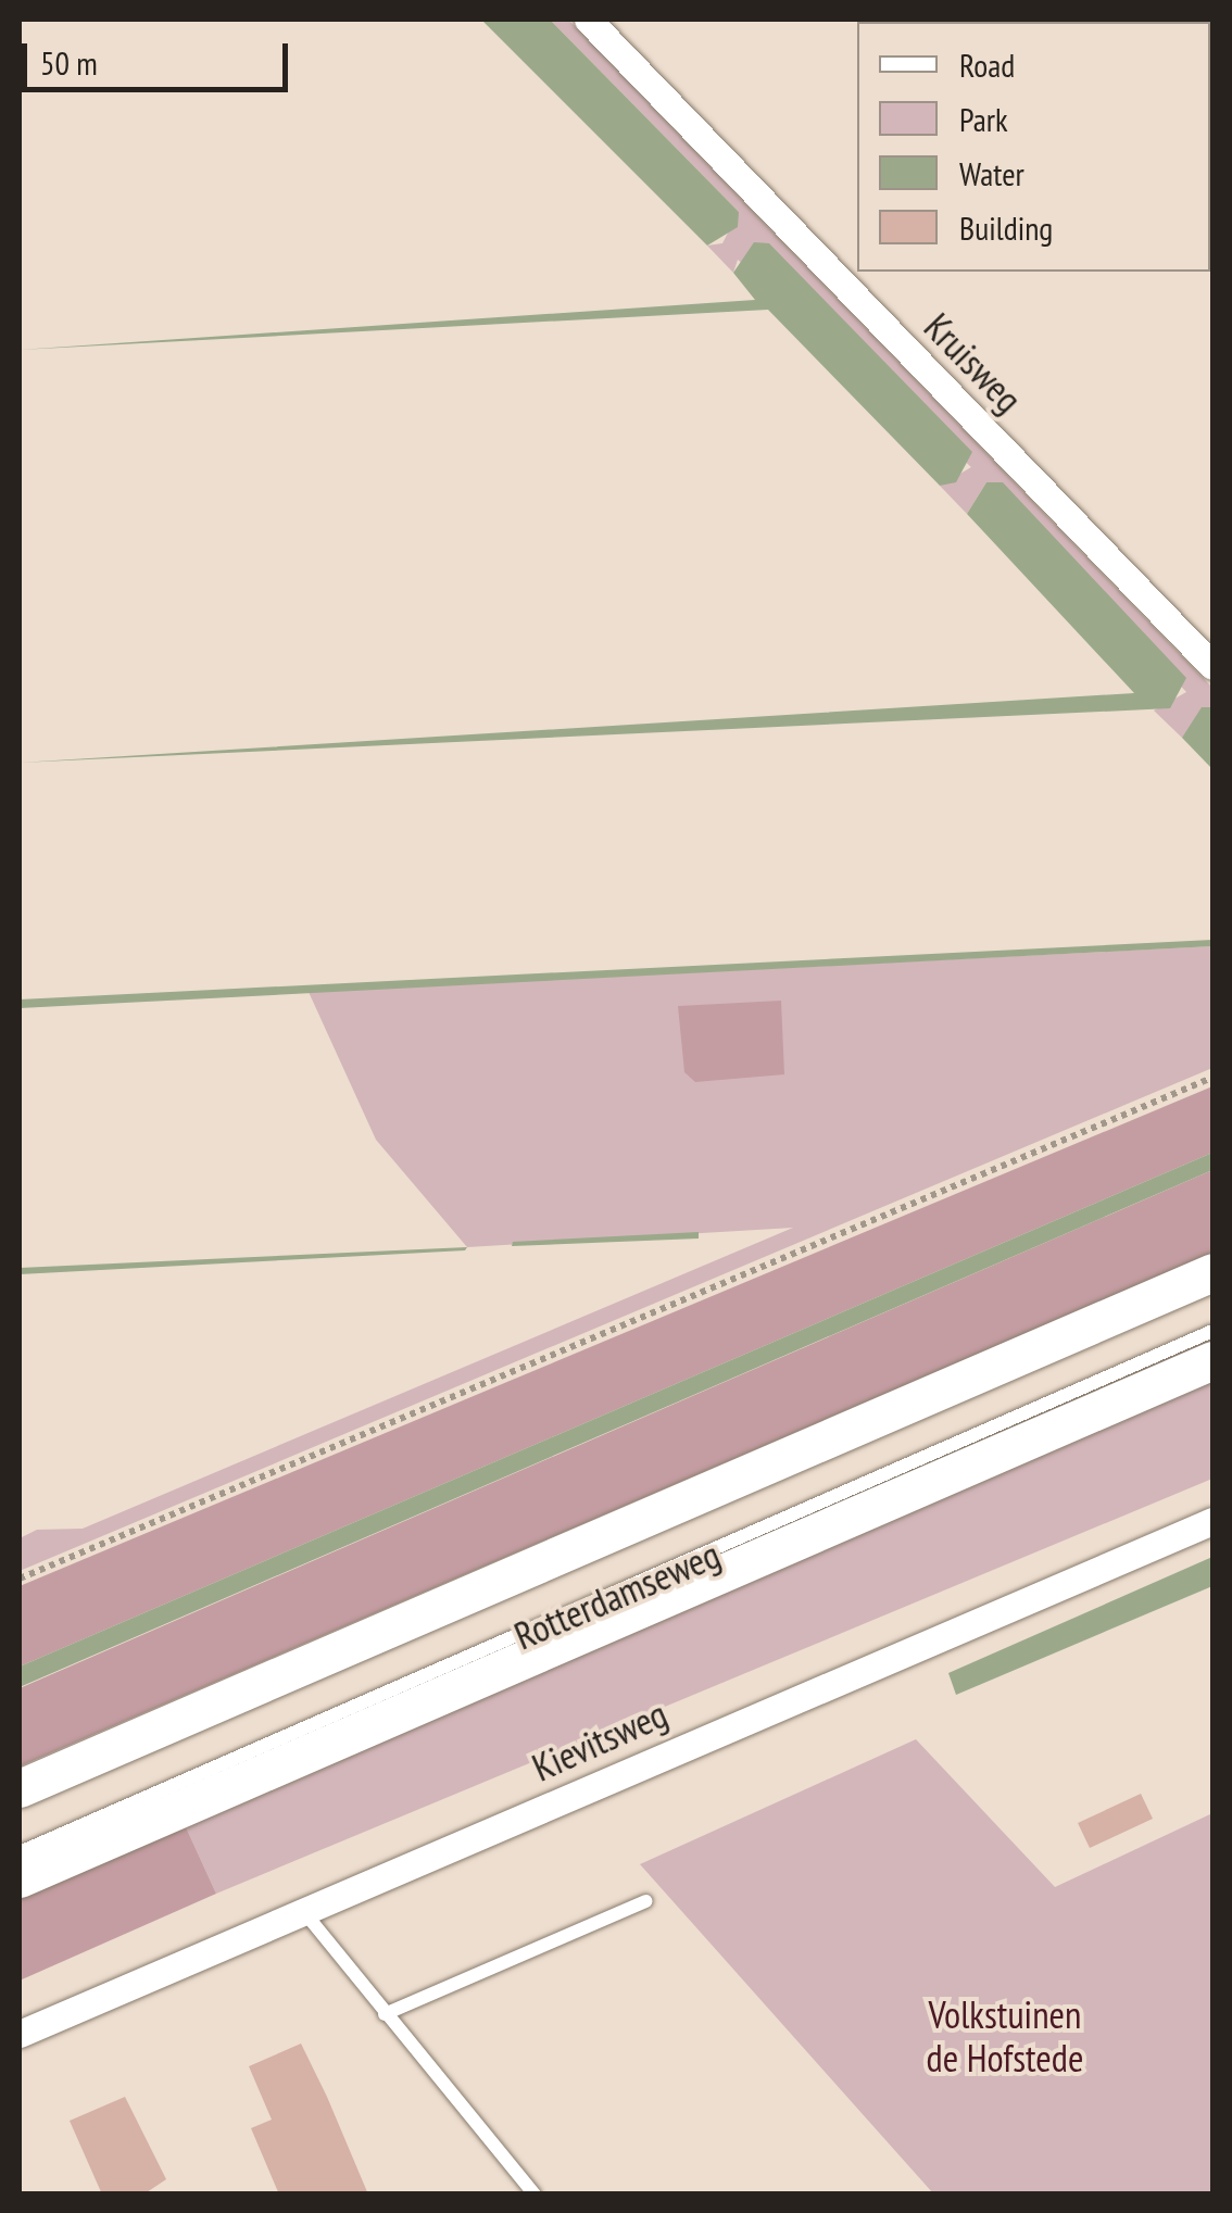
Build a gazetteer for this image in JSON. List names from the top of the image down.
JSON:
{
  "streets": {
    "main road": ["Rotterdamseweg"],
    "street": ["Kruisweg", "Kievitsweg"]
  },
  "parks": ["Volkstuinen de Hofstede"],
  "legend": [
    "Road",
    "Park",
    "Water",
    "Building"
  ],
  "scale_bar": "50 m"
}
